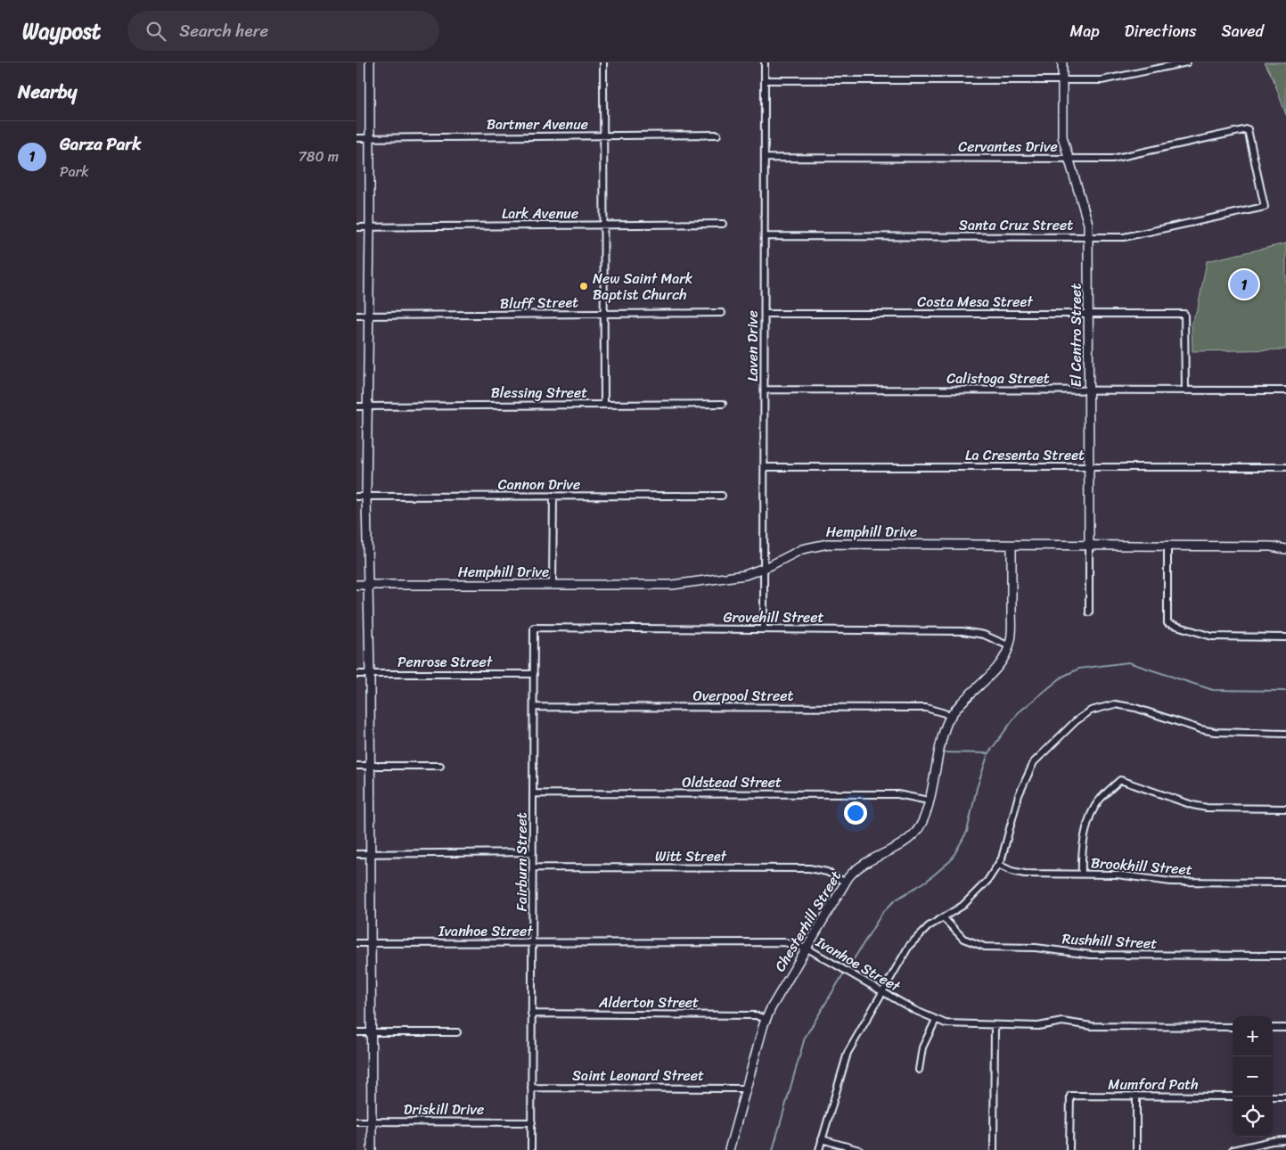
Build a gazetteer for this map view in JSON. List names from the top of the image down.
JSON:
{
  "streets": {
    "street": [
      "Bartmer Avenue",
      "Cervantes Drive",
      "Lark Avenue",
      "Santa Cruz Street",
      "Costa Mesa Street",
      "Bluff Street",
      "El Centro Street",
      "Laven Drive",
      "Calistoga Street",
      "Blessing Street",
      "La Cresenta Street",
      "Cannon Drive",
      "Hemphill Drive",
      "Grovehill Street",
      "Penrose Street",
      "Overpool Street",
      "Oldstead Street",
      "Witt Street",
      "Fairburn Street",
      "Brookhill Street",
      "Chesterhill Street",
      "Ivanhoe Street",
      "Rushhill Street",
      "Alderton Street",
      "Saint Leonard Street",
      "Mumford Path",
      "Driskill Drive"
    ]
  },
  "crossings": [
    ["Cervantes Drive", "Santa Cruz Street"],
    ["Cervantes Drive", "El Centro Street"],
    ["Cervantes Drive", "Laven Drive"],
    ["Santa Cruz Street", "El Centro Street"],
    ["Santa Cruz Street", "Laven Drive"],
    ["Costa Mesa Street", "El Centro Street"],
    ["Costa Mesa Street", "Laven Drive"],
    ["Costa Mesa Street", "Calistoga Street"],
    ["El Centro Street", "Calistoga Street"],
    ["El Centro Street", "La Cresenta Street"],
    ["El Centro Street", "Hemphill Drive"],
    ["Laven Drive", "Calistoga Street"],
    ["Laven Drive", "La Cresenta Street"],
    ["Laven Drive", "Hemphill Drive"],
    ["Laven Drive", "Grovehill Street"],
    ["Hemphill Drive", "Chesterhill Street"],
    ["Grovehill Street", "Fairburn Street"],
    ["Grovehill Street", "Chesterhill Street"],
    ["Penrose Street", "Fairburn Street"],
    ["Overpool Street", "Fairburn Street"],
    ["Overpool Street", "Chesterhill Street"],
    ["Oldstead Street", "Fairburn Street"],
    ["Oldstead Street", "Chesterhill Street"],
    ["Witt Street", "Fairburn Street"],
    ["Witt Street", "Chesterhill Street"],
    ["Fairburn Street", "Ivanhoe Street"],
    ["Fairburn Street", "Alderton Street"],
    ["Fairburn Street", "Saint Leonard Street"],
    ["Fairburn Street", "Driskill Drive"],
    ["Chesterhill Street", "Ivanhoe Street"],
    ["Chesterhill Street", "Alderton Street"],
    ["Chesterhill Street", "Saint Leonard Street"]
  ],
  "places": ["New Saint Mark Baptist Church"],
  "page": {
    "header": "Waypost",
    "search": "Search here",
    "nav": ["Map", "Directions", "Saved"],
    "heading": "Nearby",
    "list": [
      {
        "mark": "1",
        "name": "Garza Park",
        "note": "Park",
        "value": "780 m"
      }
    ],
    "pins": "1",
    "map_buttons": ["+", "−"]
  }
}
